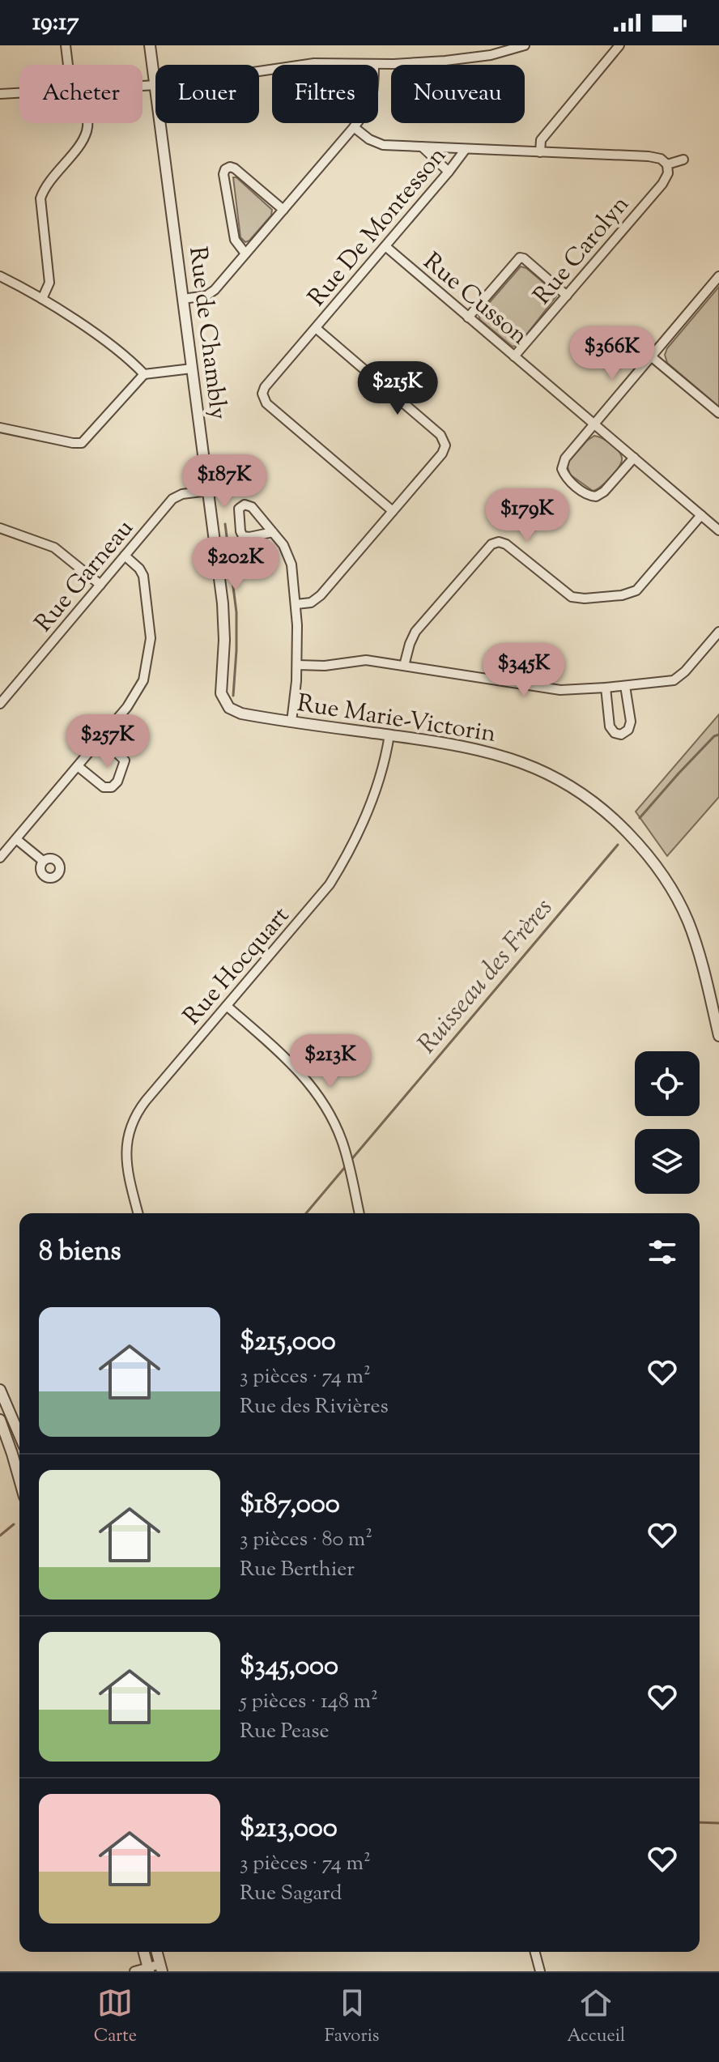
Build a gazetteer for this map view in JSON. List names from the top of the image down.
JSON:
{
  "streets": {
    "street": [
      "Rue De Montesson",
      "Rue Carolyn",
      "Rue Cusson",
      "Rue de Chambly",
      "Rue Garneau",
      "Rue Marie-Victorin",
      "Rue Hocquart"
    ]
  },
  "crossings": [
    ["Rue De Montesson", "Rue Cusson"],
    ["Rue Carolyn", "Rue Cusson"],
    ["Rue de Chambly", "Rue Garneau"],
    ["Rue de Chambly", "Rue Marie-Victorin"],
    ["Rue Marie-Victorin", "Rue Hocquart"]
  ],
  "water": ["Ruisseau des Frères"],
  "page": {
    "status": "19:17",
    "chip": [
      "Acheter",
      "Louer",
      "Filtres",
      "Nouveau"
    ],
    "price": [
      "$366K",
      "$215K",
      "$187K",
      "$179K",
      "$202K",
      "$345K",
      "$257K",
      "$213K"
    ],
    "heading": "8 biens",
    "list": [
      {
        "name": "$215,000",
        "note": "3 pièces · 74 m² · Rue des Rivières"
      },
      {
        "name": "$187,000",
        "note": "3 pièces · 80 m² · Rue Berthier"
      },
      {
        "name": "$345,000",
        "note": "5 pièces · 148 m² · Rue Pease"
      },
      {
        "name": "$213,000",
        "note": "3 pièces · 74 m² · Rue Sagard"
      }
    ],
    "tabs": ["Carte", "Favoris", "Accueil"]
  }
}
